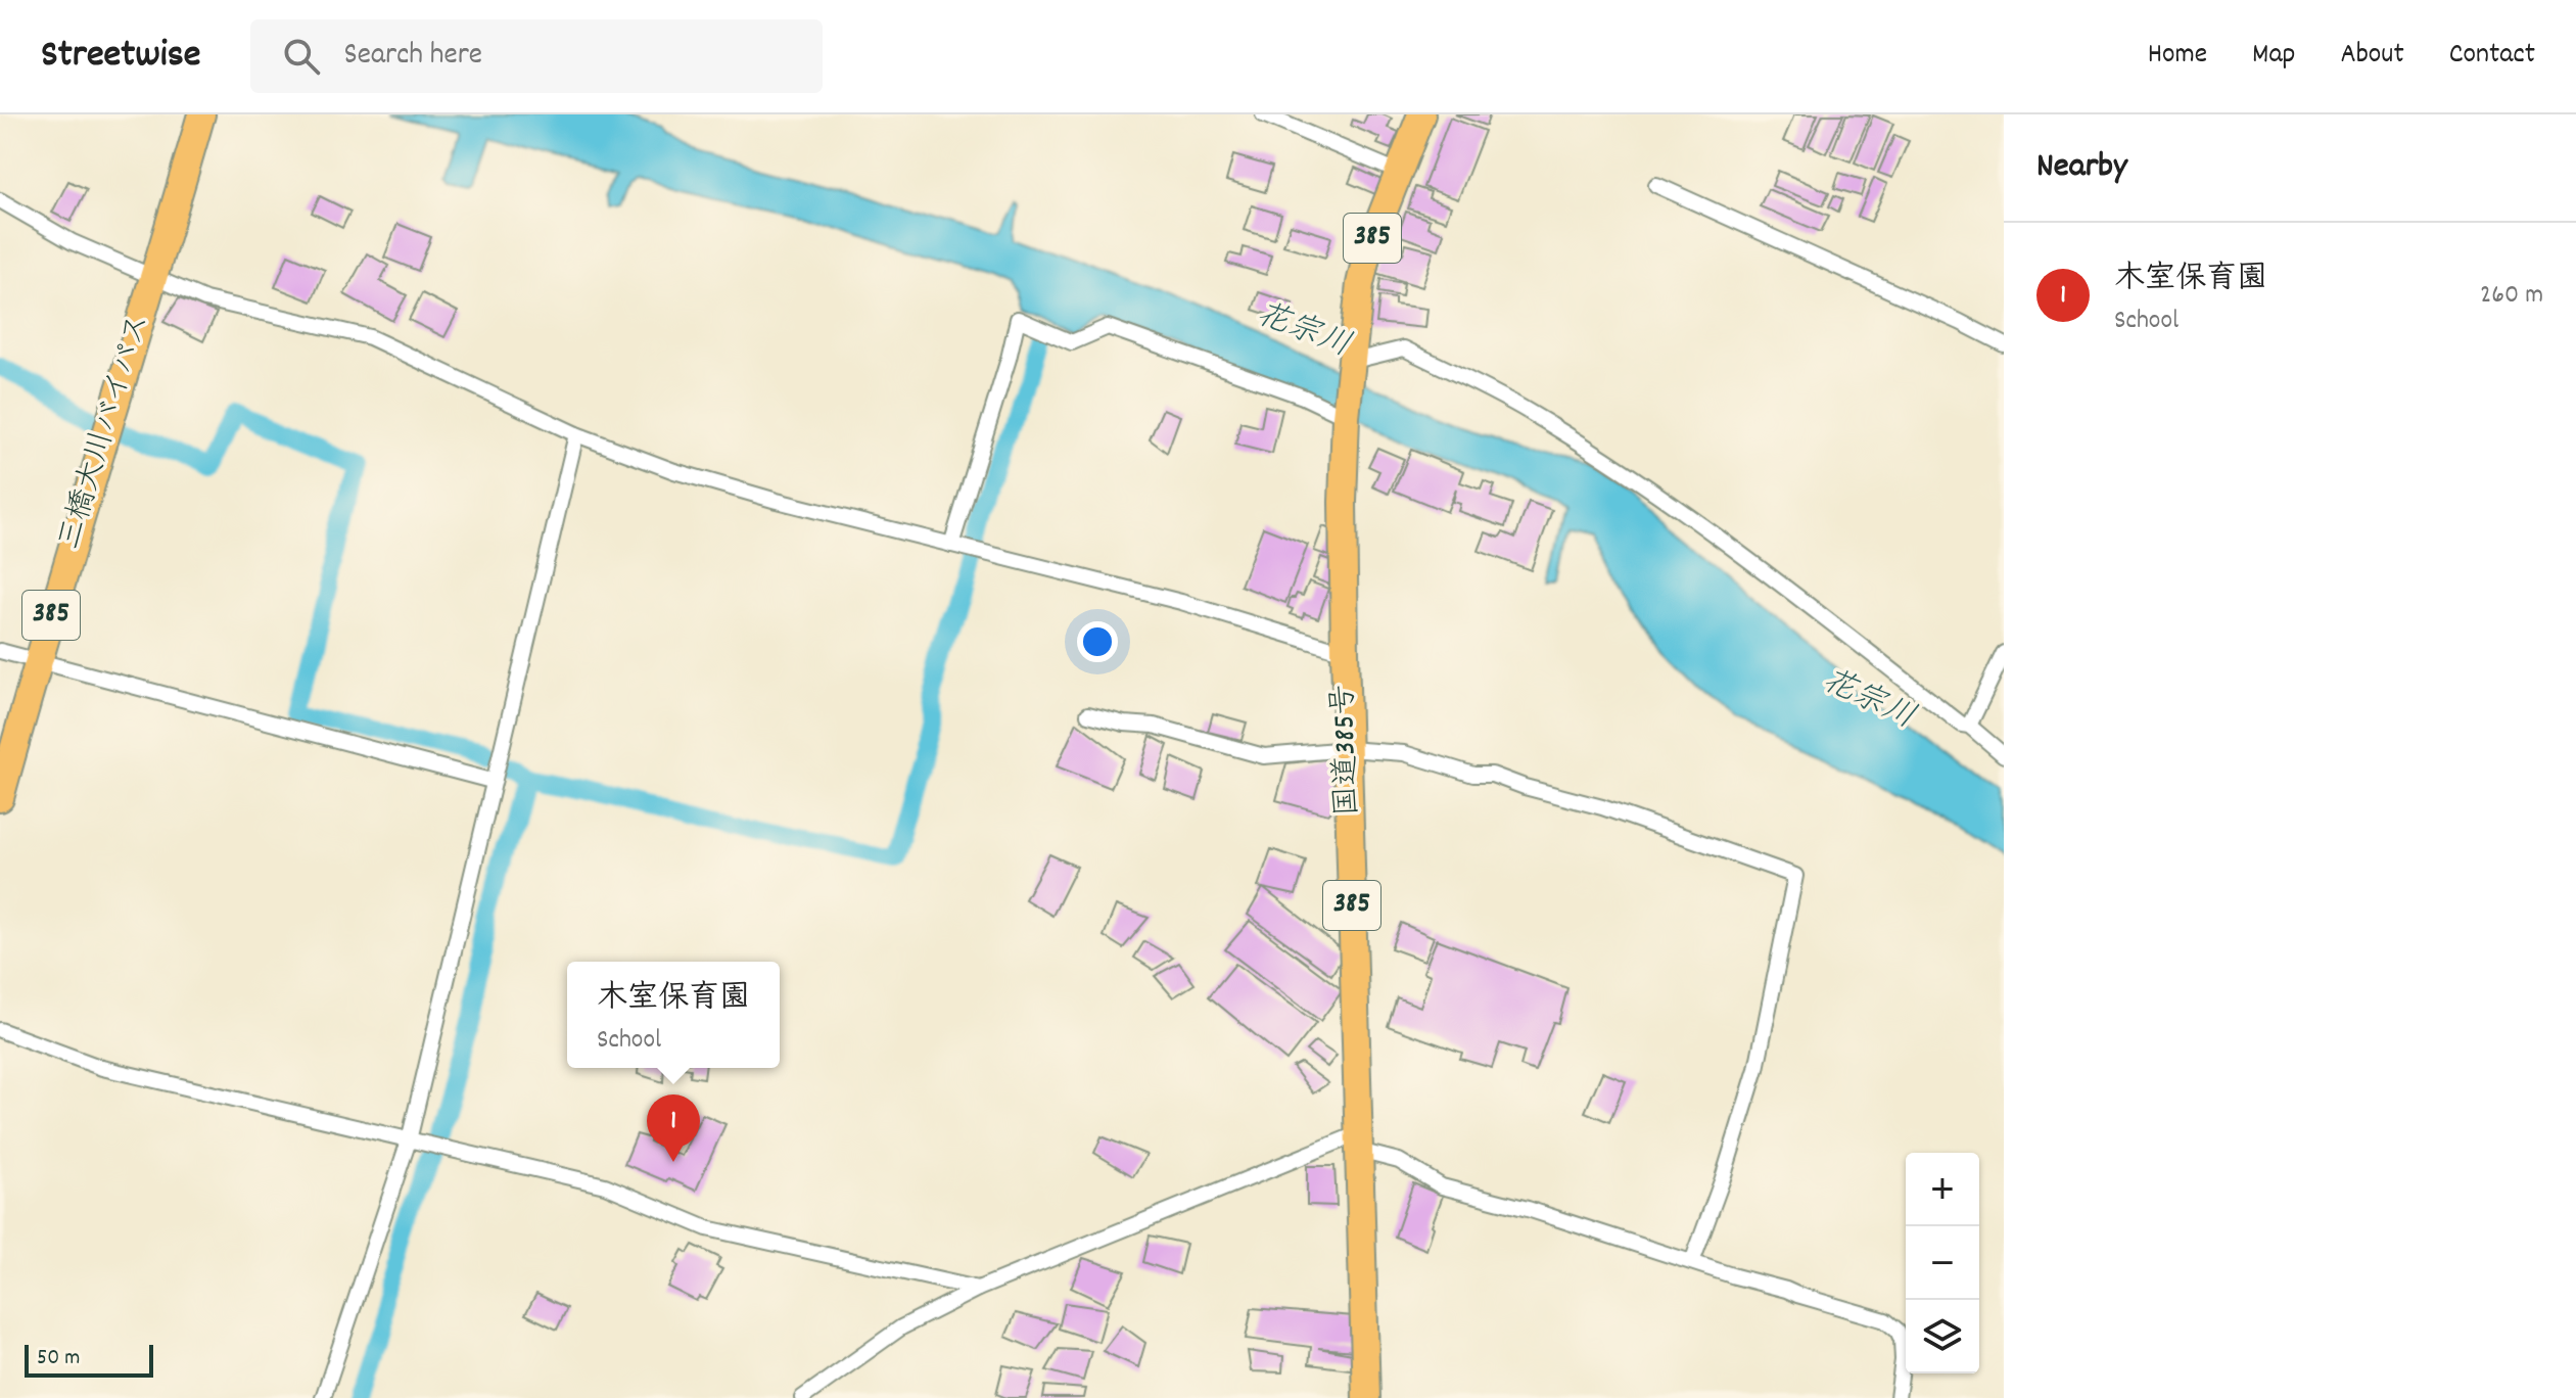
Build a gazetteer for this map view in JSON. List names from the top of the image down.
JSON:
{
  "streets": {
    "highway": ["385", "三橋大川バイパス", "国道385号"]
  },
  "water": ["花宗川"],
  "scale_bar": "50 m",
  "page": {
    "header": "Streetwise",
    "search": "Search here",
    "nav": [
      "Home",
      "Map",
      "About",
      "Contact"
    ],
    "heading": "Nearby",
    "list": [
      {
        "mark": "1",
        "name": "木室保育園",
        "note": "School",
        "value": "260 m"
      }
    ],
    "popup": ["木室保育園", "School"],
    "pins": "1",
    "map_buttons": ["+", "−"],
    "scale": "50 m"
  }
}
